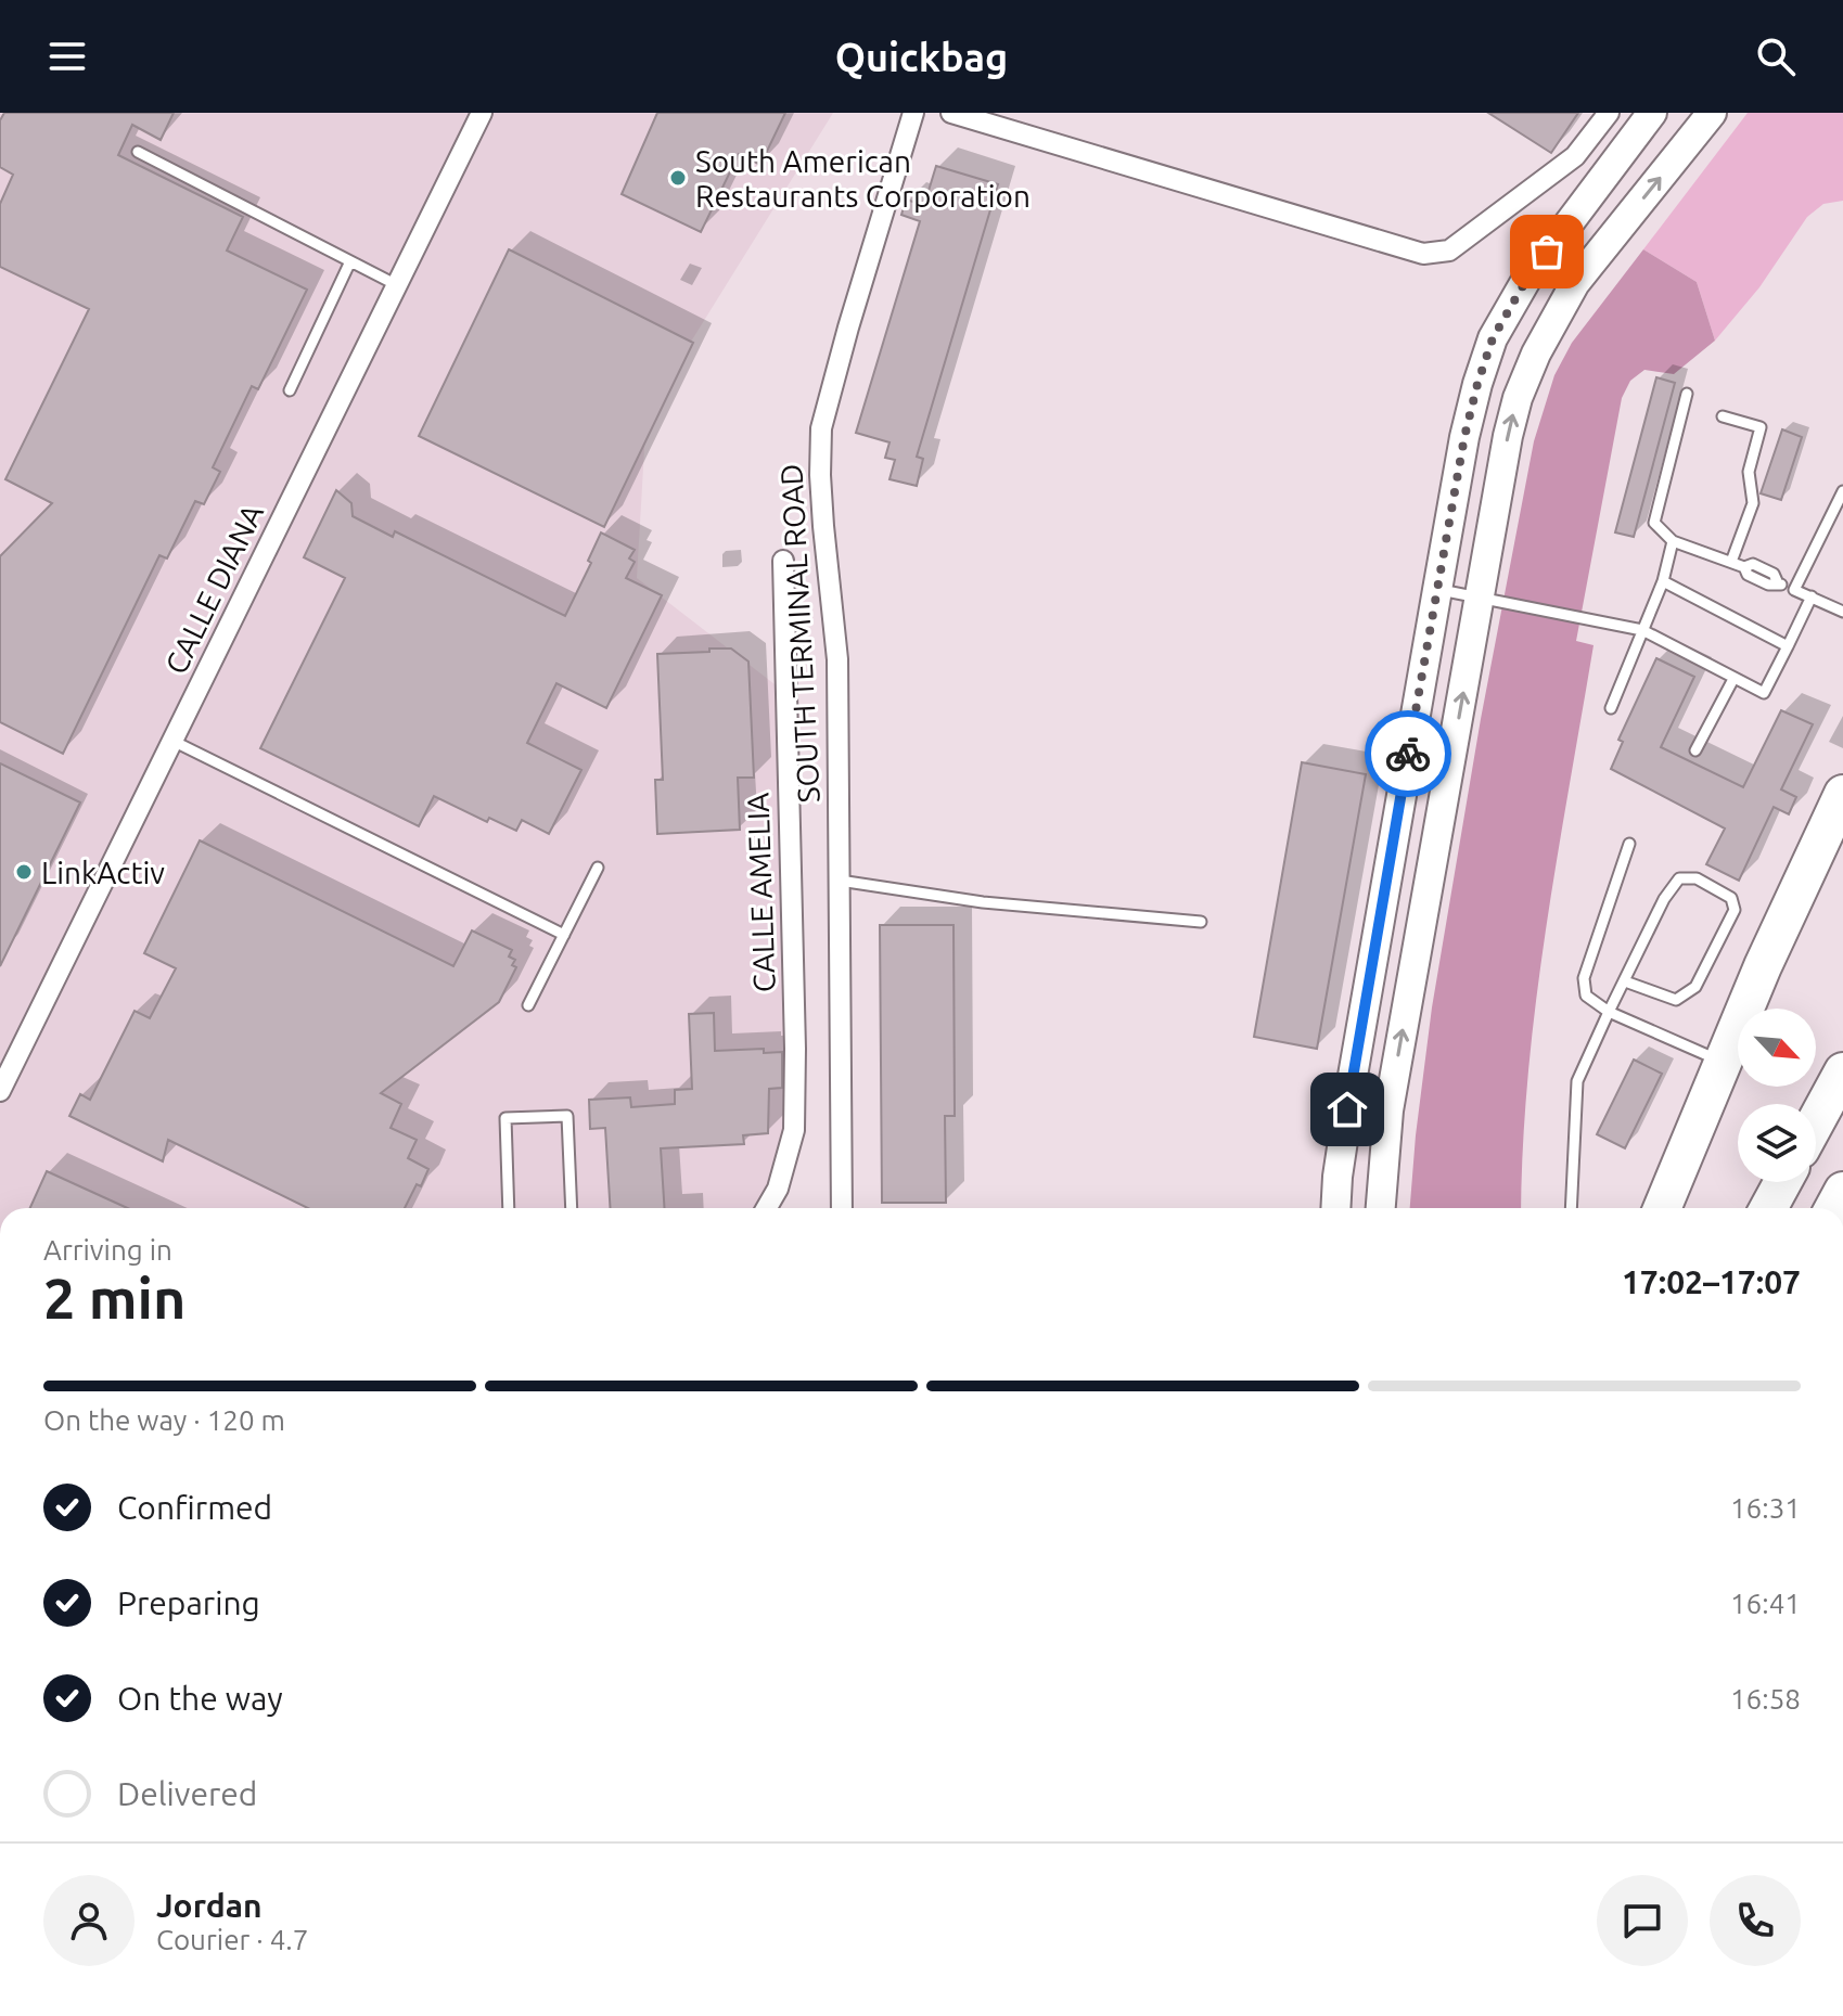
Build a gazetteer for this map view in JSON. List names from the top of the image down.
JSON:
{
  "streets": {
    "street": ["CALLE DIANA", "SOUTH TERMINAL ROAD", "CALLE AMELIA"]
  },
  "places": ["South American Restaurants Corporation", "LinkActiv"],
  "north": "bottom right",
  "page": {
    "header": "Quickbag",
    "heading": ["2 min", "Arriving in", "17:02–17:07"],
    "panel": ["Jordan", "Courier · 4.7"],
    "bar": "On the way · 120 m",
    "list": [
      ["Confirmed", "16:31"],
      ["Preparing", "16:41"],
      ["On the way", "16:58"],
      "Delivered"
    ]
  }
}
